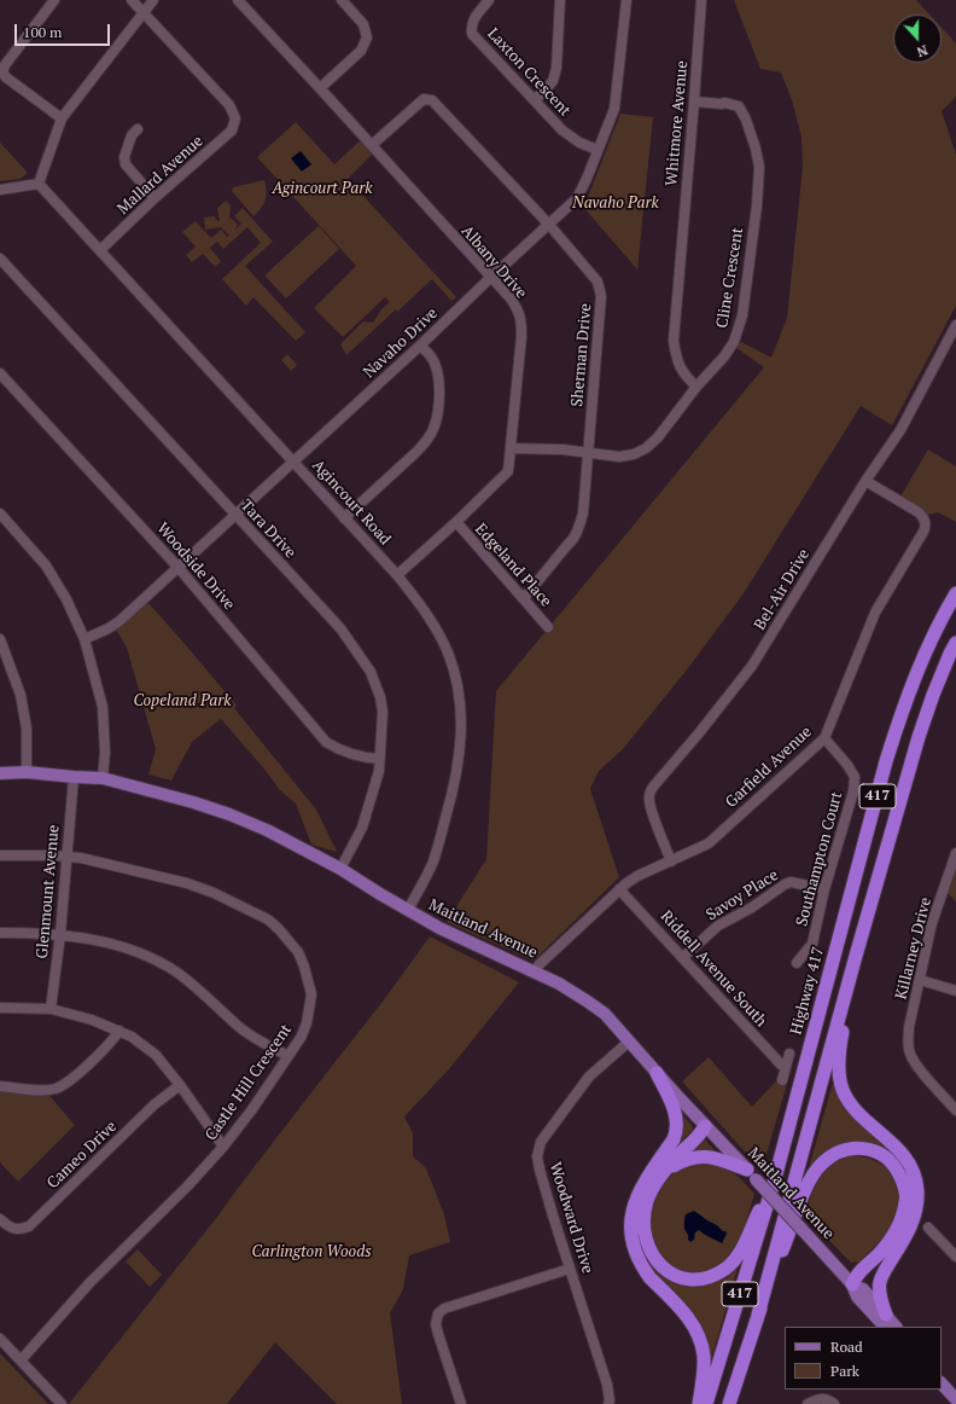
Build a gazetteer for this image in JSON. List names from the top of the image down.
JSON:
{
  "streets": {
    "highway": ["417", "Highway 417"],
    "main road": ["Maitland Avenue"],
    "street": [
      "Laxton Crescent",
      "Whitmore Avenue",
      "Mallard Avenue",
      "Albany Drive",
      "Cline Crescent",
      "Navaho Drive",
      "Sherman Drive",
      "Agincourt Road",
      "Tara Drive",
      "Edgeland Place",
      "Woodside Drive",
      "Bel-Air Drive",
      "Garfield Avenue",
      "Southampton Court",
      "Glenmount Avenue",
      "Savoy Place",
      "Killarney Drive",
      "Riddell Avenue South",
      "Castle Hill Crescent",
      "Cameo Drive",
      "Woodward Drive"
    ]
  },
  "crossings": [
    ["Laxton Crescent", "Navaho Drive"],
    ["Whitmore Avenue", "Cline Crescent"],
    ["Mallard Avenue", "Agincourt Road"],
    ["Albany Drive", "Cline Crescent"],
    ["Albany Drive", "Navaho Drive"],
    ["Albany Drive", "Sherman Drive"],
    ["Albany Drive", "Agincourt Road"],
    ["Albany Drive", "Edgeland Place"],
    ["Cline Crescent", "Sherman Drive"],
    ["Navaho Drive", "Sherman Drive"],
    ["Navaho Drive", "Agincourt Road"],
    ["Navaho Drive", "Tara Drive"],
    ["Navaho Drive", "Woodside Drive"],
    ["Sherman Drive", "Edgeland Place"],
    ["Agincourt Road", "Maitland Avenue"],
    ["Tara Drive", "Woodside Drive"],
    ["Tara Drive", "Maitland Avenue"],
    ["Bel-Air Drive", "Garfield Avenue"],
    ["Garfield Avenue", "Southampton Court"],
    ["Garfield Avenue", "Maitland Avenue"],
    ["Garfield Avenue", "Riddell Avenue South"],
    ["Southampton Court", "Savoy Place"],
    ["Glenmount Avenue", "Maitland Avenue"],
    ["Glenmount Avenue", "Castle Hill Crescent"],
    ["Savoy Place", "Riddell Avenue South"],
    ["Maitland Avenue", "Woodward Drive"]
  ],
  "parks": [
    "Agincourt Park",
    "Navaho Park",
    "Copeland Park",
    "Carlington Woods"
  ],
  "legend": ["Road", "Park"],
  "scale_bar": "100 m",
  "north": "bottom"
}
